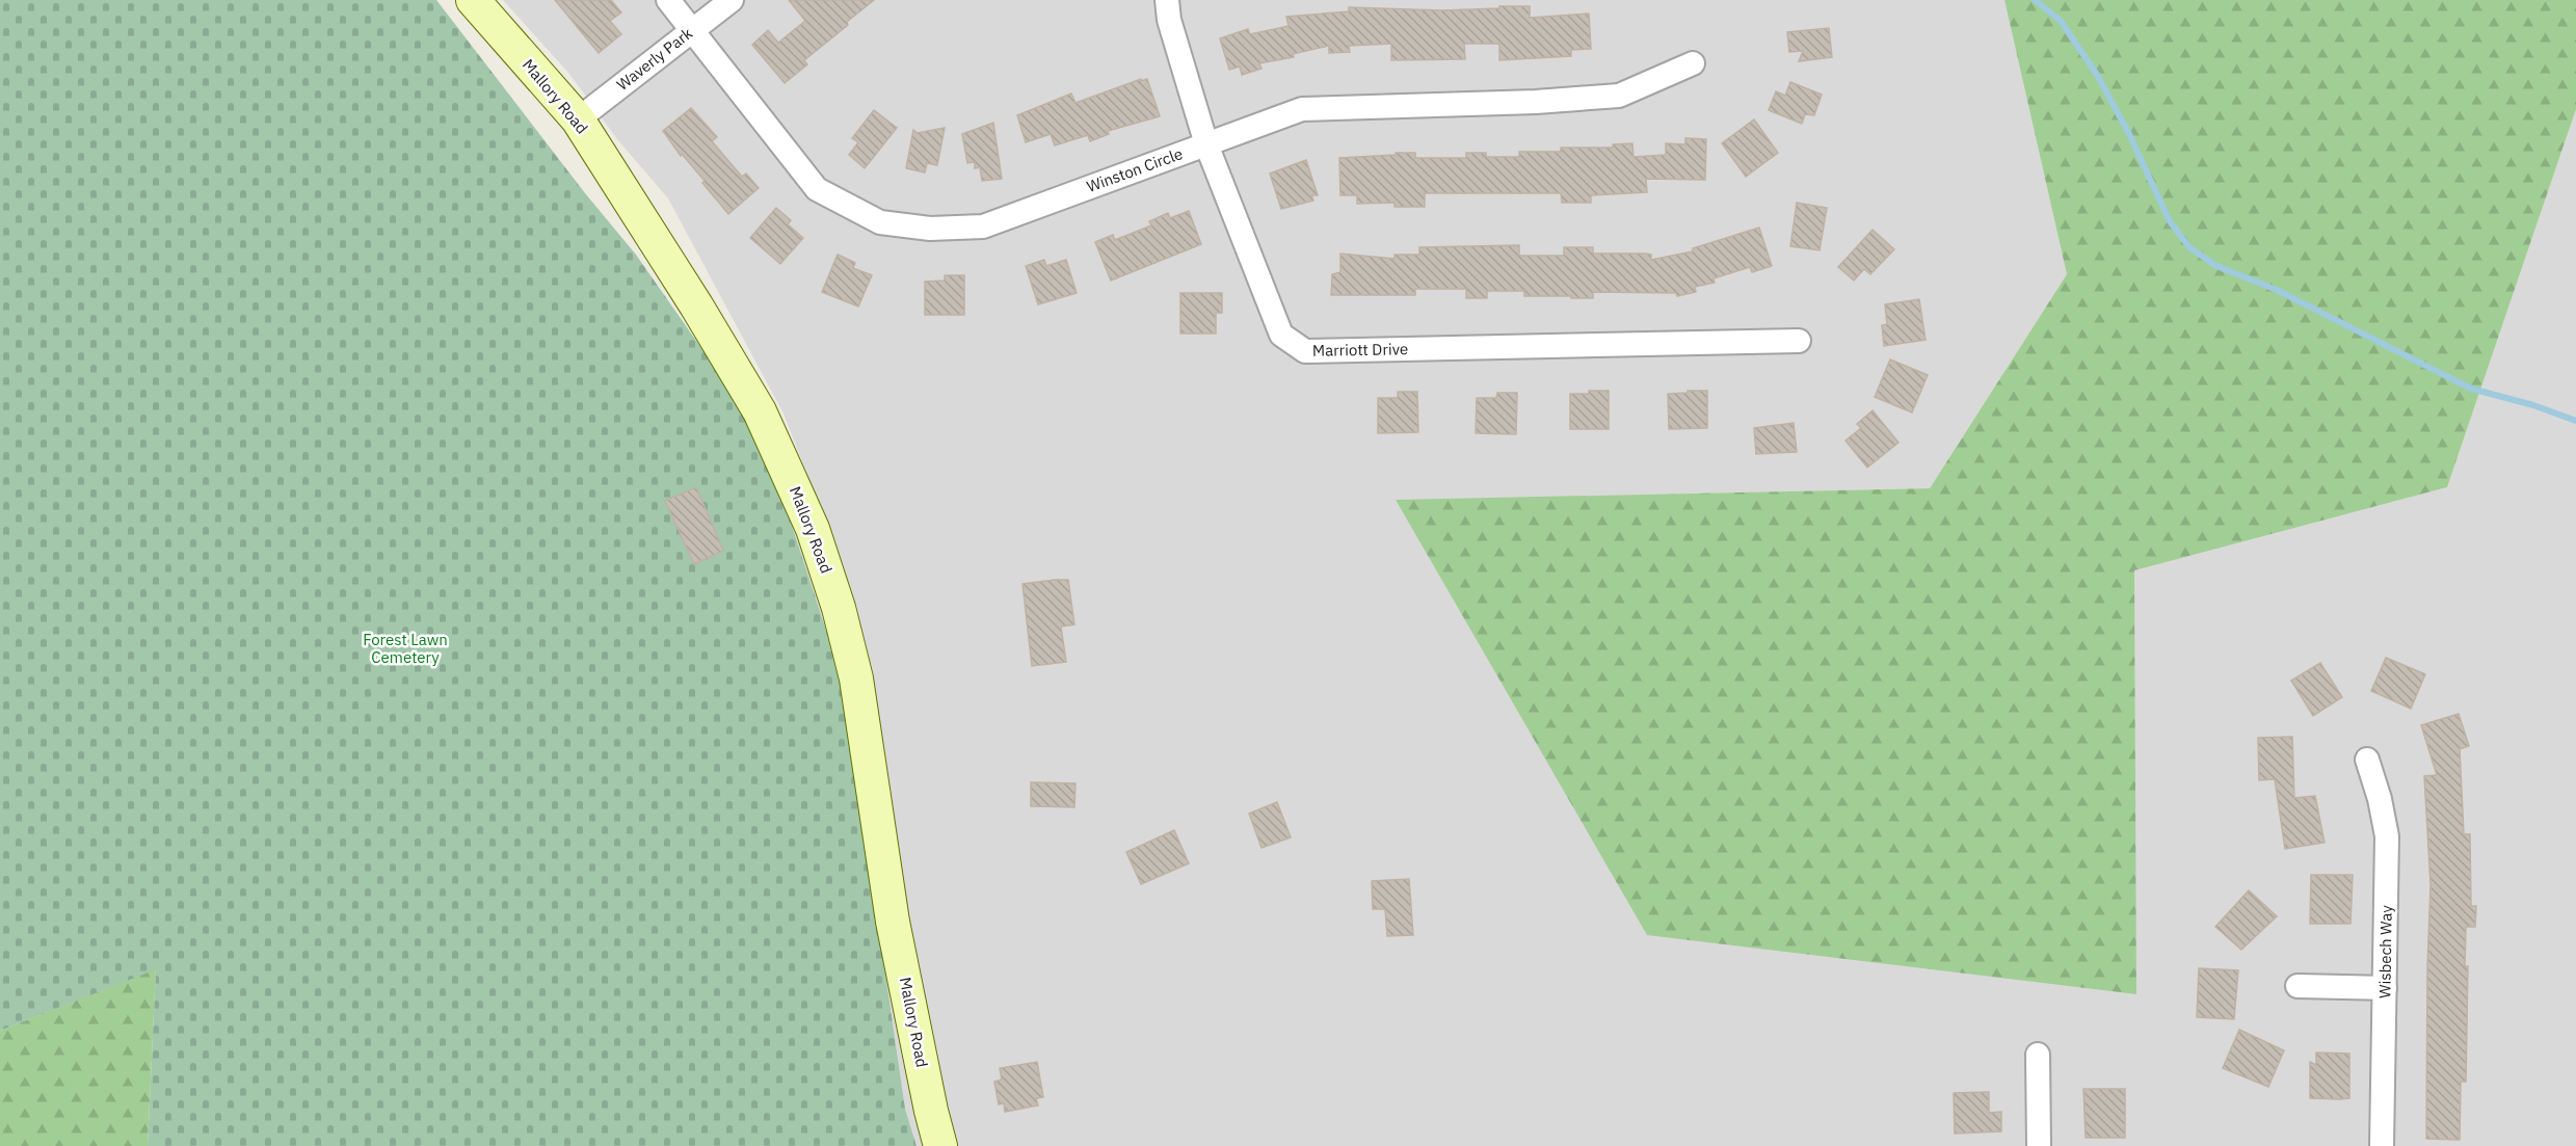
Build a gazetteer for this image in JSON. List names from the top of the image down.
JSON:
{
  "streets": {
    "street": [
      "Waverly Park",
      "Mallory Road",
      "Winston Circle",
      "Marriott Drive",
      "Wisbech Way"
    ]
  },
  "crossings": [
    ["Waverly Park", "Mallory Road"],
    ["Waverly Park", "Winston Circle"],
    ["Winston Circle", "Marriott Drive"]
  ],
  "parks": ["Forest Lawn Cemetery"]
}
